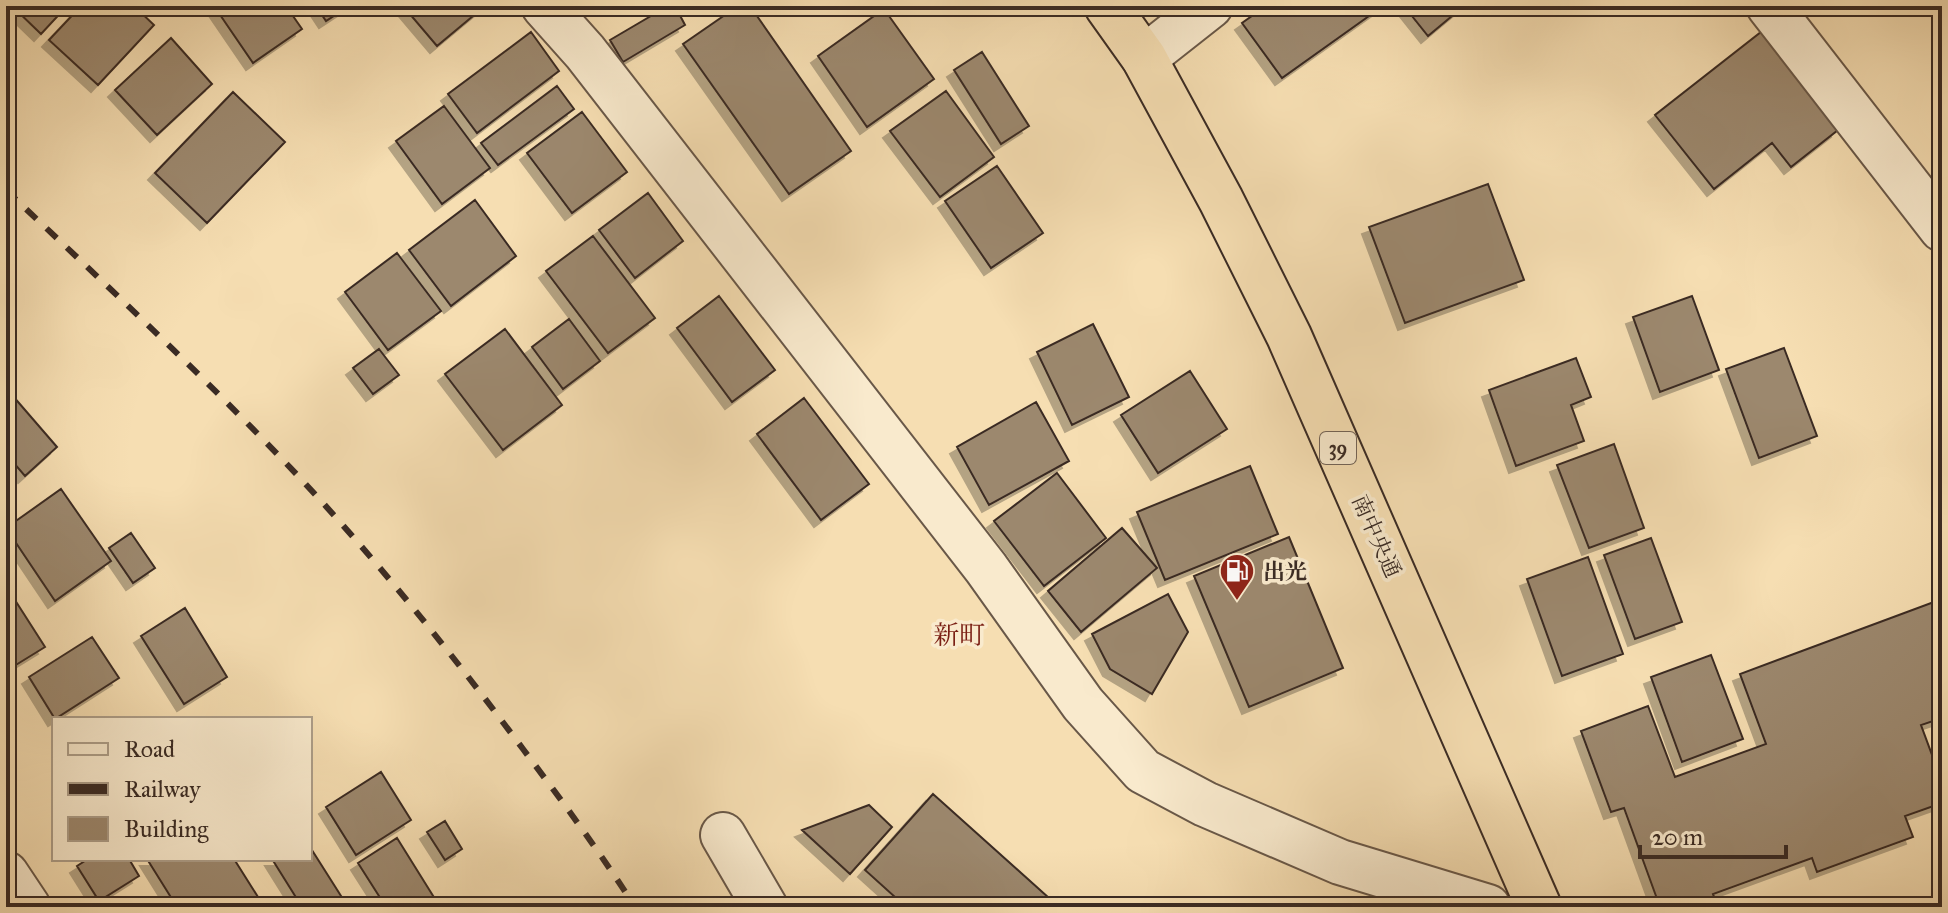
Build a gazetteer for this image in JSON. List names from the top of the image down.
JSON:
{
  "streets": {
    "highway": ["39", "南中央通"]
  },
  "districts": ["新町"],
  "places": {
    "fuel station": ["出光"]
  },
  "legend": ["Road", "Railway", "Building"],
  "scale_bar": "20 m"
}
